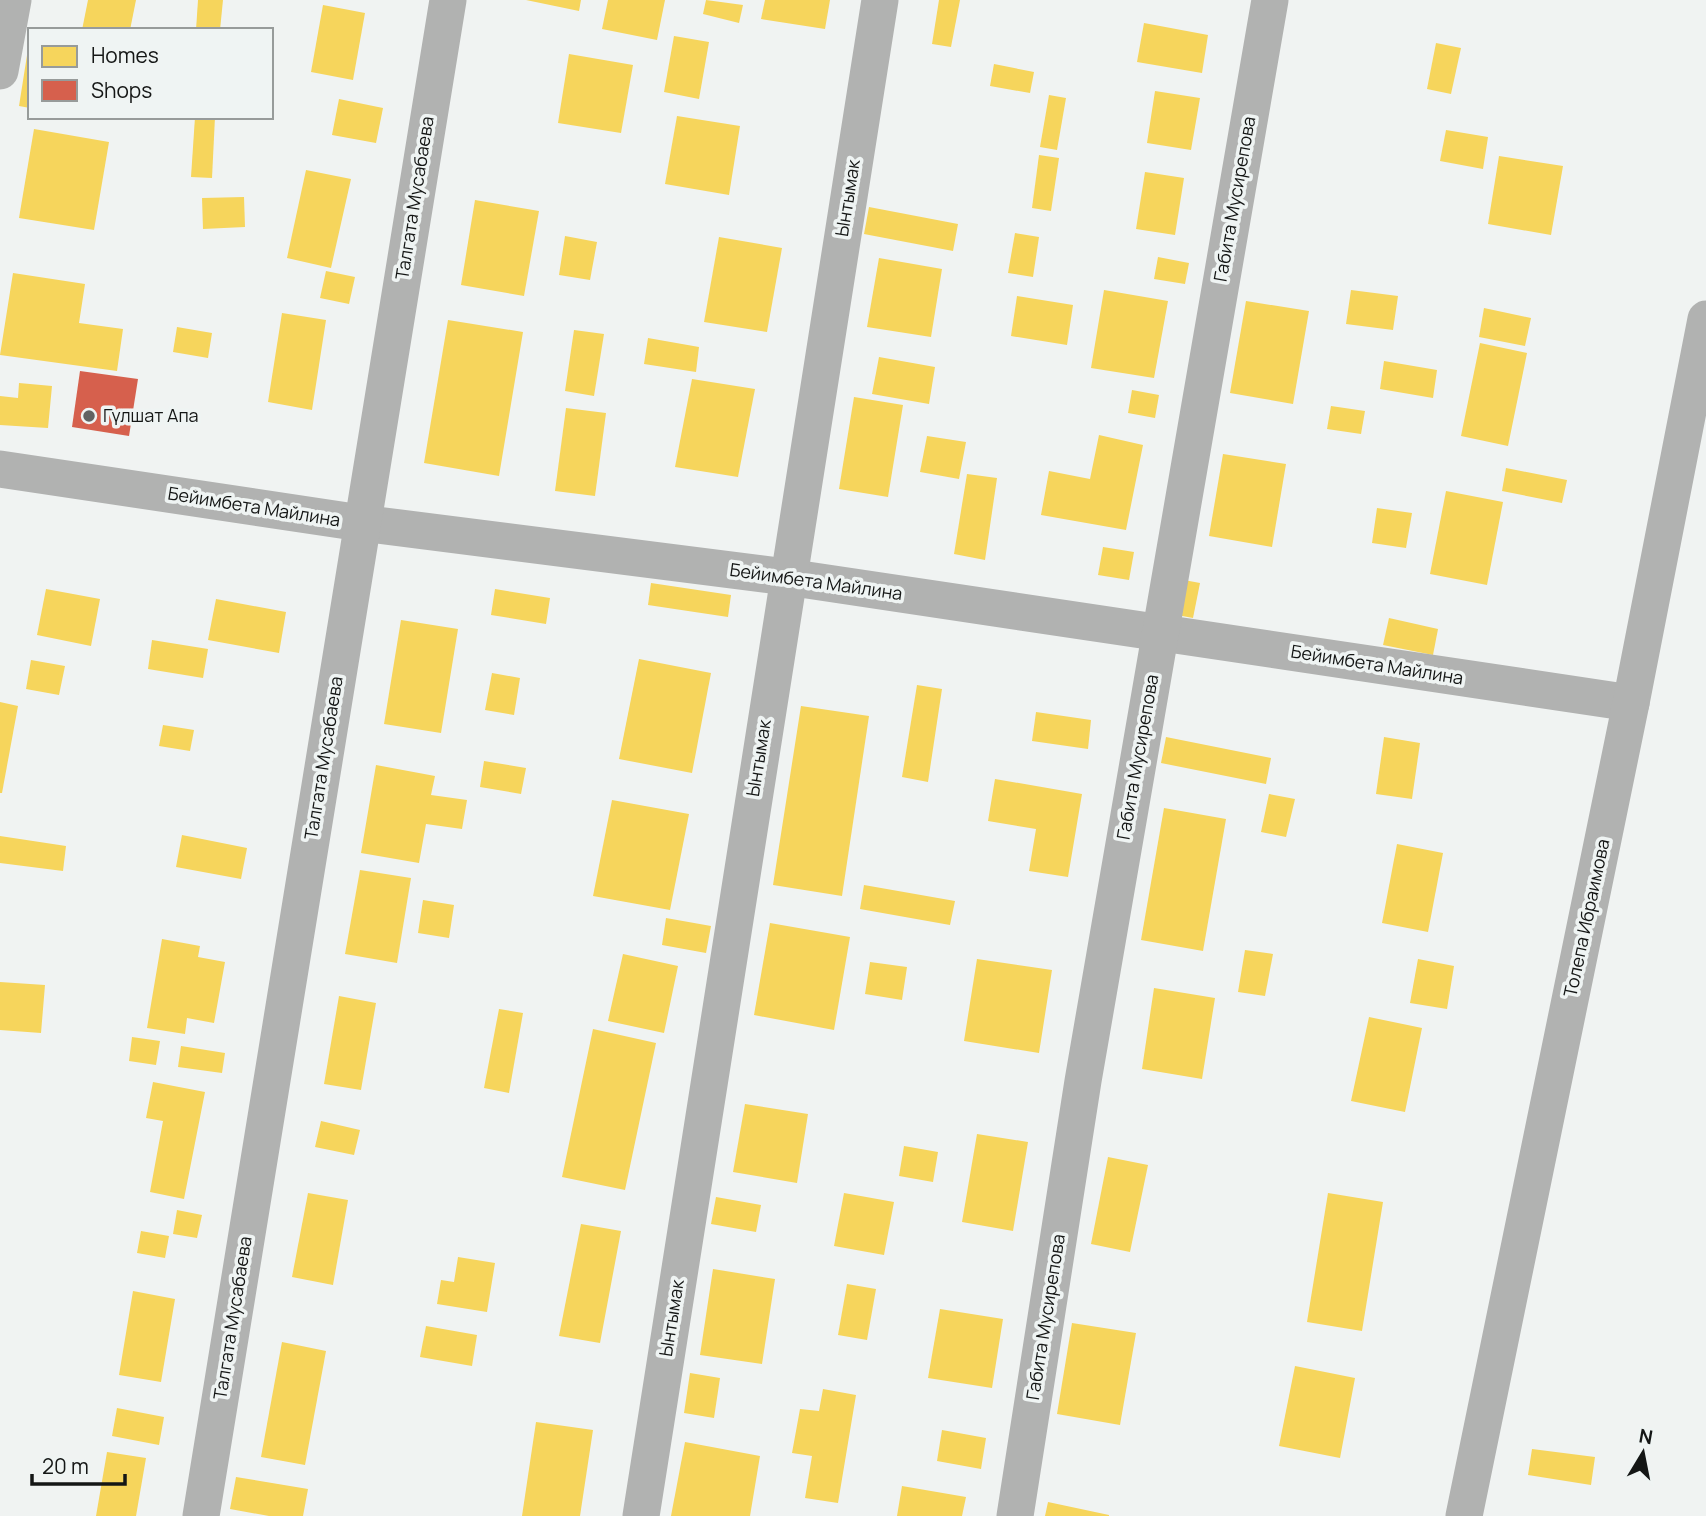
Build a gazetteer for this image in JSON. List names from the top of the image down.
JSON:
{
  "streets": {
    "street": [
      "Талгата Мусабаева",
      "Ынтымак",
      "Габита Мусирепова",
      "Бейимбета Майлина",
      "Толепа Ибраимова"
    ]
  },
  "crossings": [
    ["Талгата Мусабаева", "Бейимбета Майлина"],
    ["Ынтымак", "Бейимбета Майлина"],
    ["Габита Мусирепова", "Бейимбета Майлина"],
    ["Бейимбета Майлина", "Толепа Ибраимова"]
  ],
  "places": ["Гүлшат Апа"],
  "legend": ["Homes", "Shops"],
  "scale_bar": "20 m",
  "north": "top"
}
